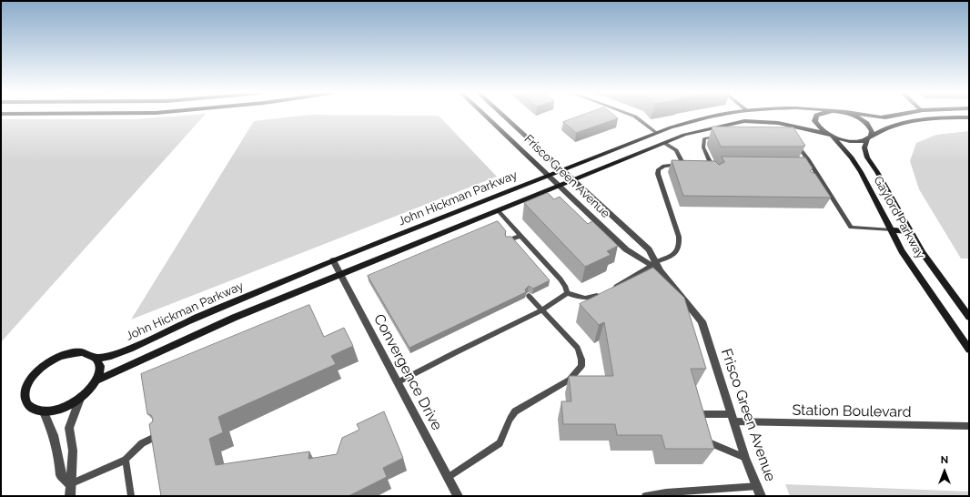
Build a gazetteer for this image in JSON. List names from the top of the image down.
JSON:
{
  "streets": {
    "street": [
      "Frisco Green Avenue",
      "John Hickman Parkway",
      "Gaylord Parkway",
      "Convergence Drive"
    ],
    "lane": ["Station Boulevard"]
  },
  "crossings": [
    ["Frisco Green Avenue", "John Hickman Parkway"],
    ["Frisco Green Avenue", "Station Boulevard"],
    ["John Hickman Parkway", "Convergence Drive"]
  ],
  "north": "top"
}
